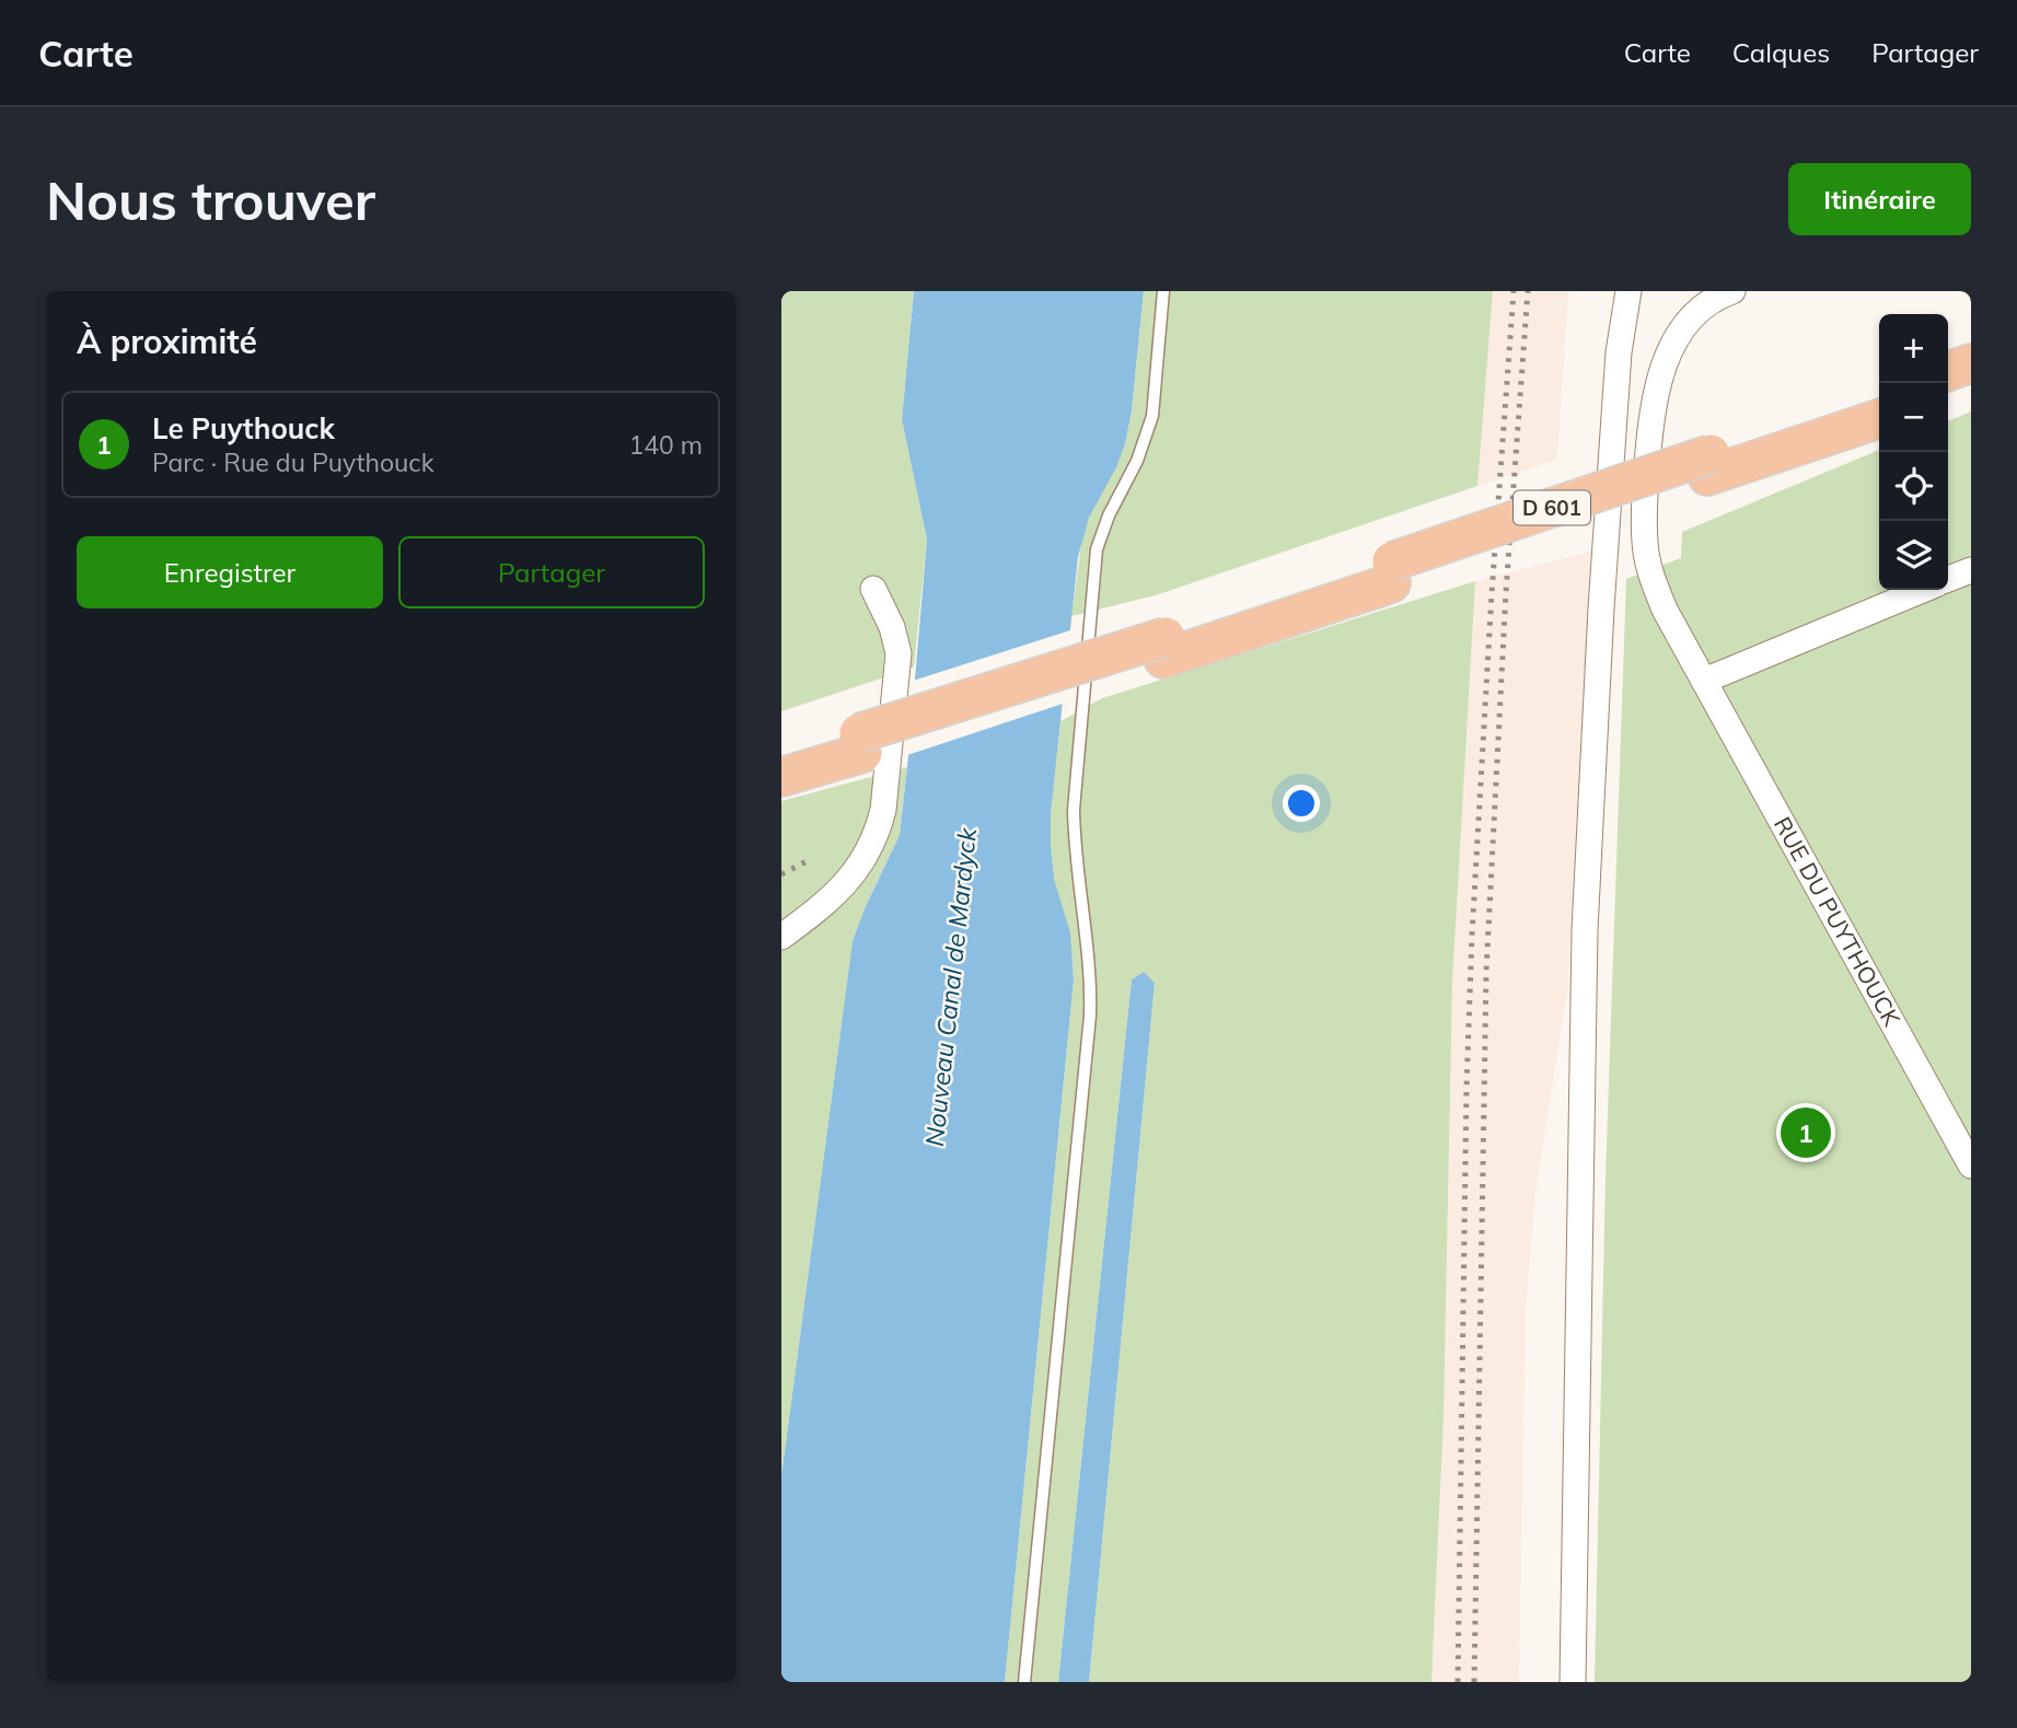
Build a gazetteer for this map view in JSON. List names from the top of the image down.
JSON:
{
  "streets": {
    "main road": ["D 601"],
    "street": ["RUE DU PUYTHOUCK"]
  },
  "water": ["Nouveau Canal de Mardyck"],
  "page": {
    "header": "Carte",
    "nav": ["Carte", "Calques", "Partager"],
    "buttons": [
      "Itinéraire",
      ["Enregistrer", "Partager"]
    ],
    "title": "Nous trouver",
    "heading": "À proximité",
    "map_buttons": ["+", "−"],
    "list": [
      {
        "mark": "1",
        "name": "Le Puythouck",
        "note": "Parc · Rue du Puythouck",
        "value": "140 m"
      }
    ],
    "pins": "1"
  }
}
